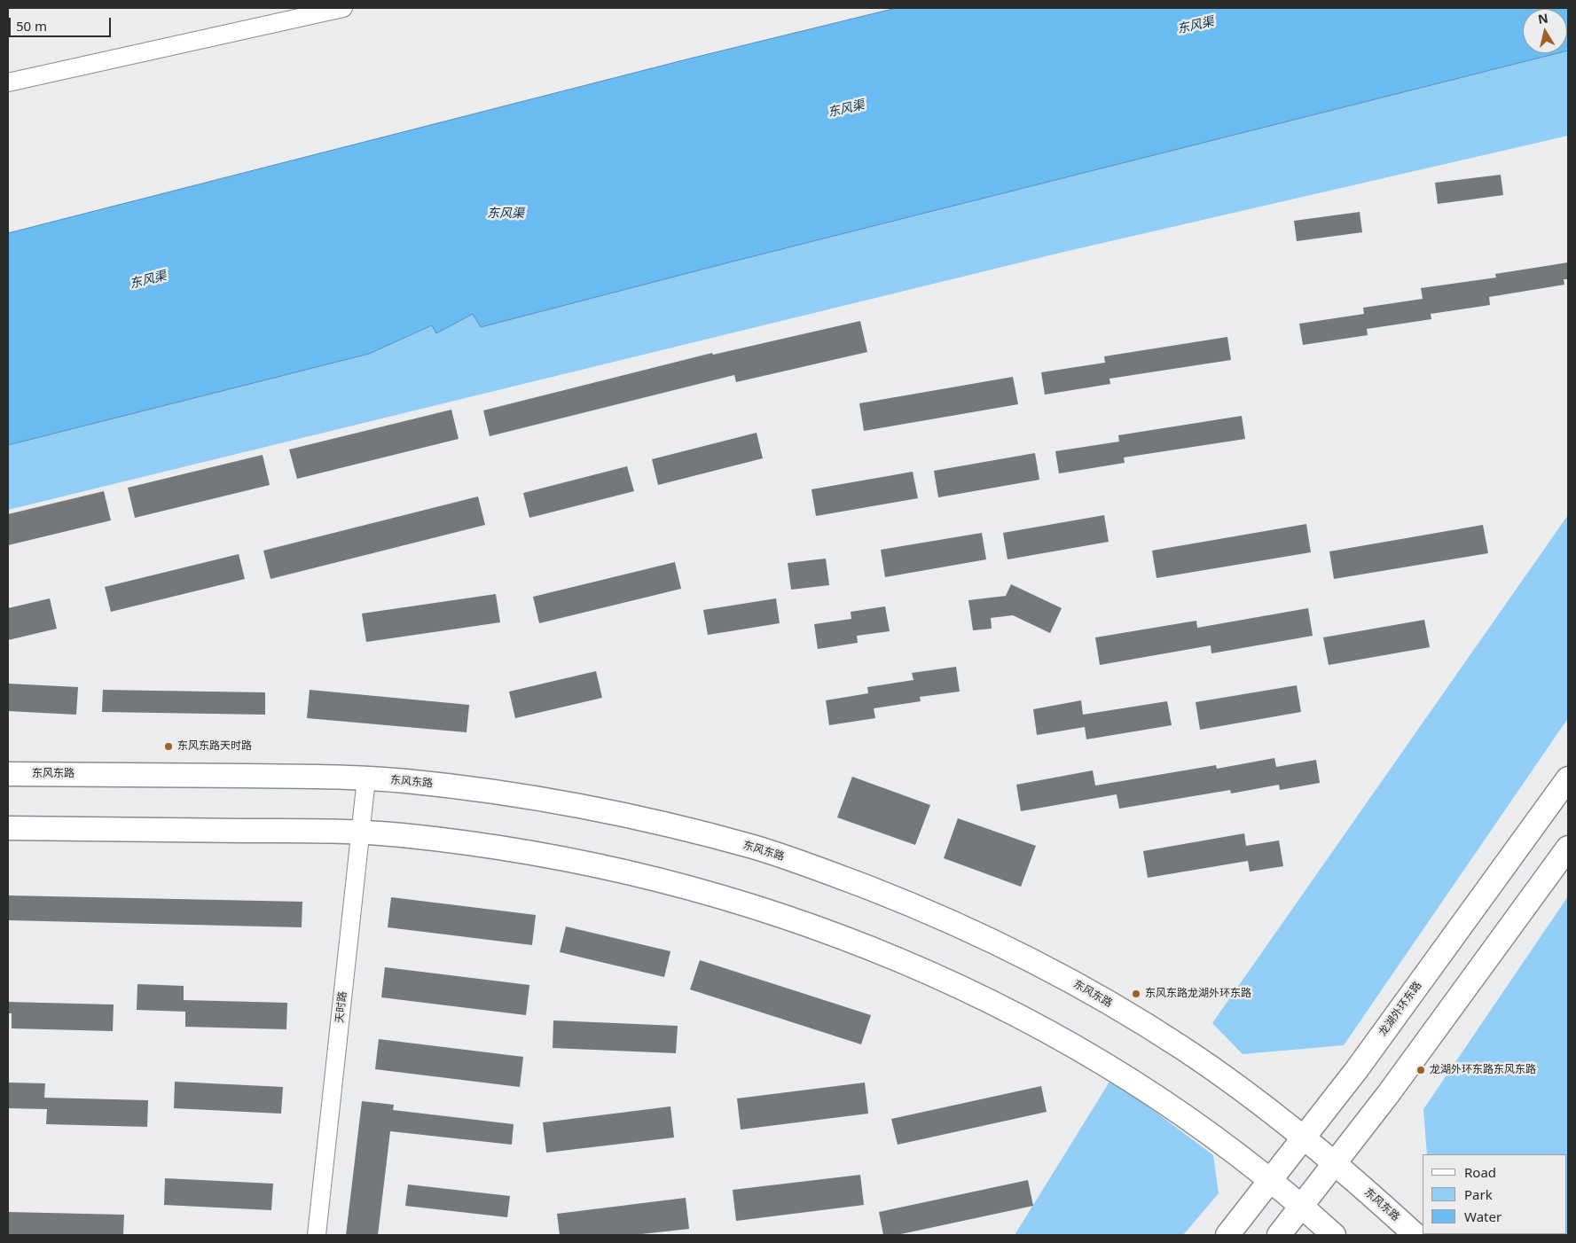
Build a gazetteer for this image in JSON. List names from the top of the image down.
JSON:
{
  "streets": {
    "main road": ["东风东路", "龙湖外环东路"],
    "street": ["天时路"]
  },
  "crossings": [
    ["东风东路", "天时路"],
    ["东风东路", "龙湖外环东路"]
  ],
  "water": ["东风渠"],
  "places": ["东风东路天时路", "东风东路龙湖外环东路", "龙湖外环东路东风东路"],
  "legend": ["Road", "Park", "Water"],
  "scale_bar": "50 m",
  "north": "top"
}
